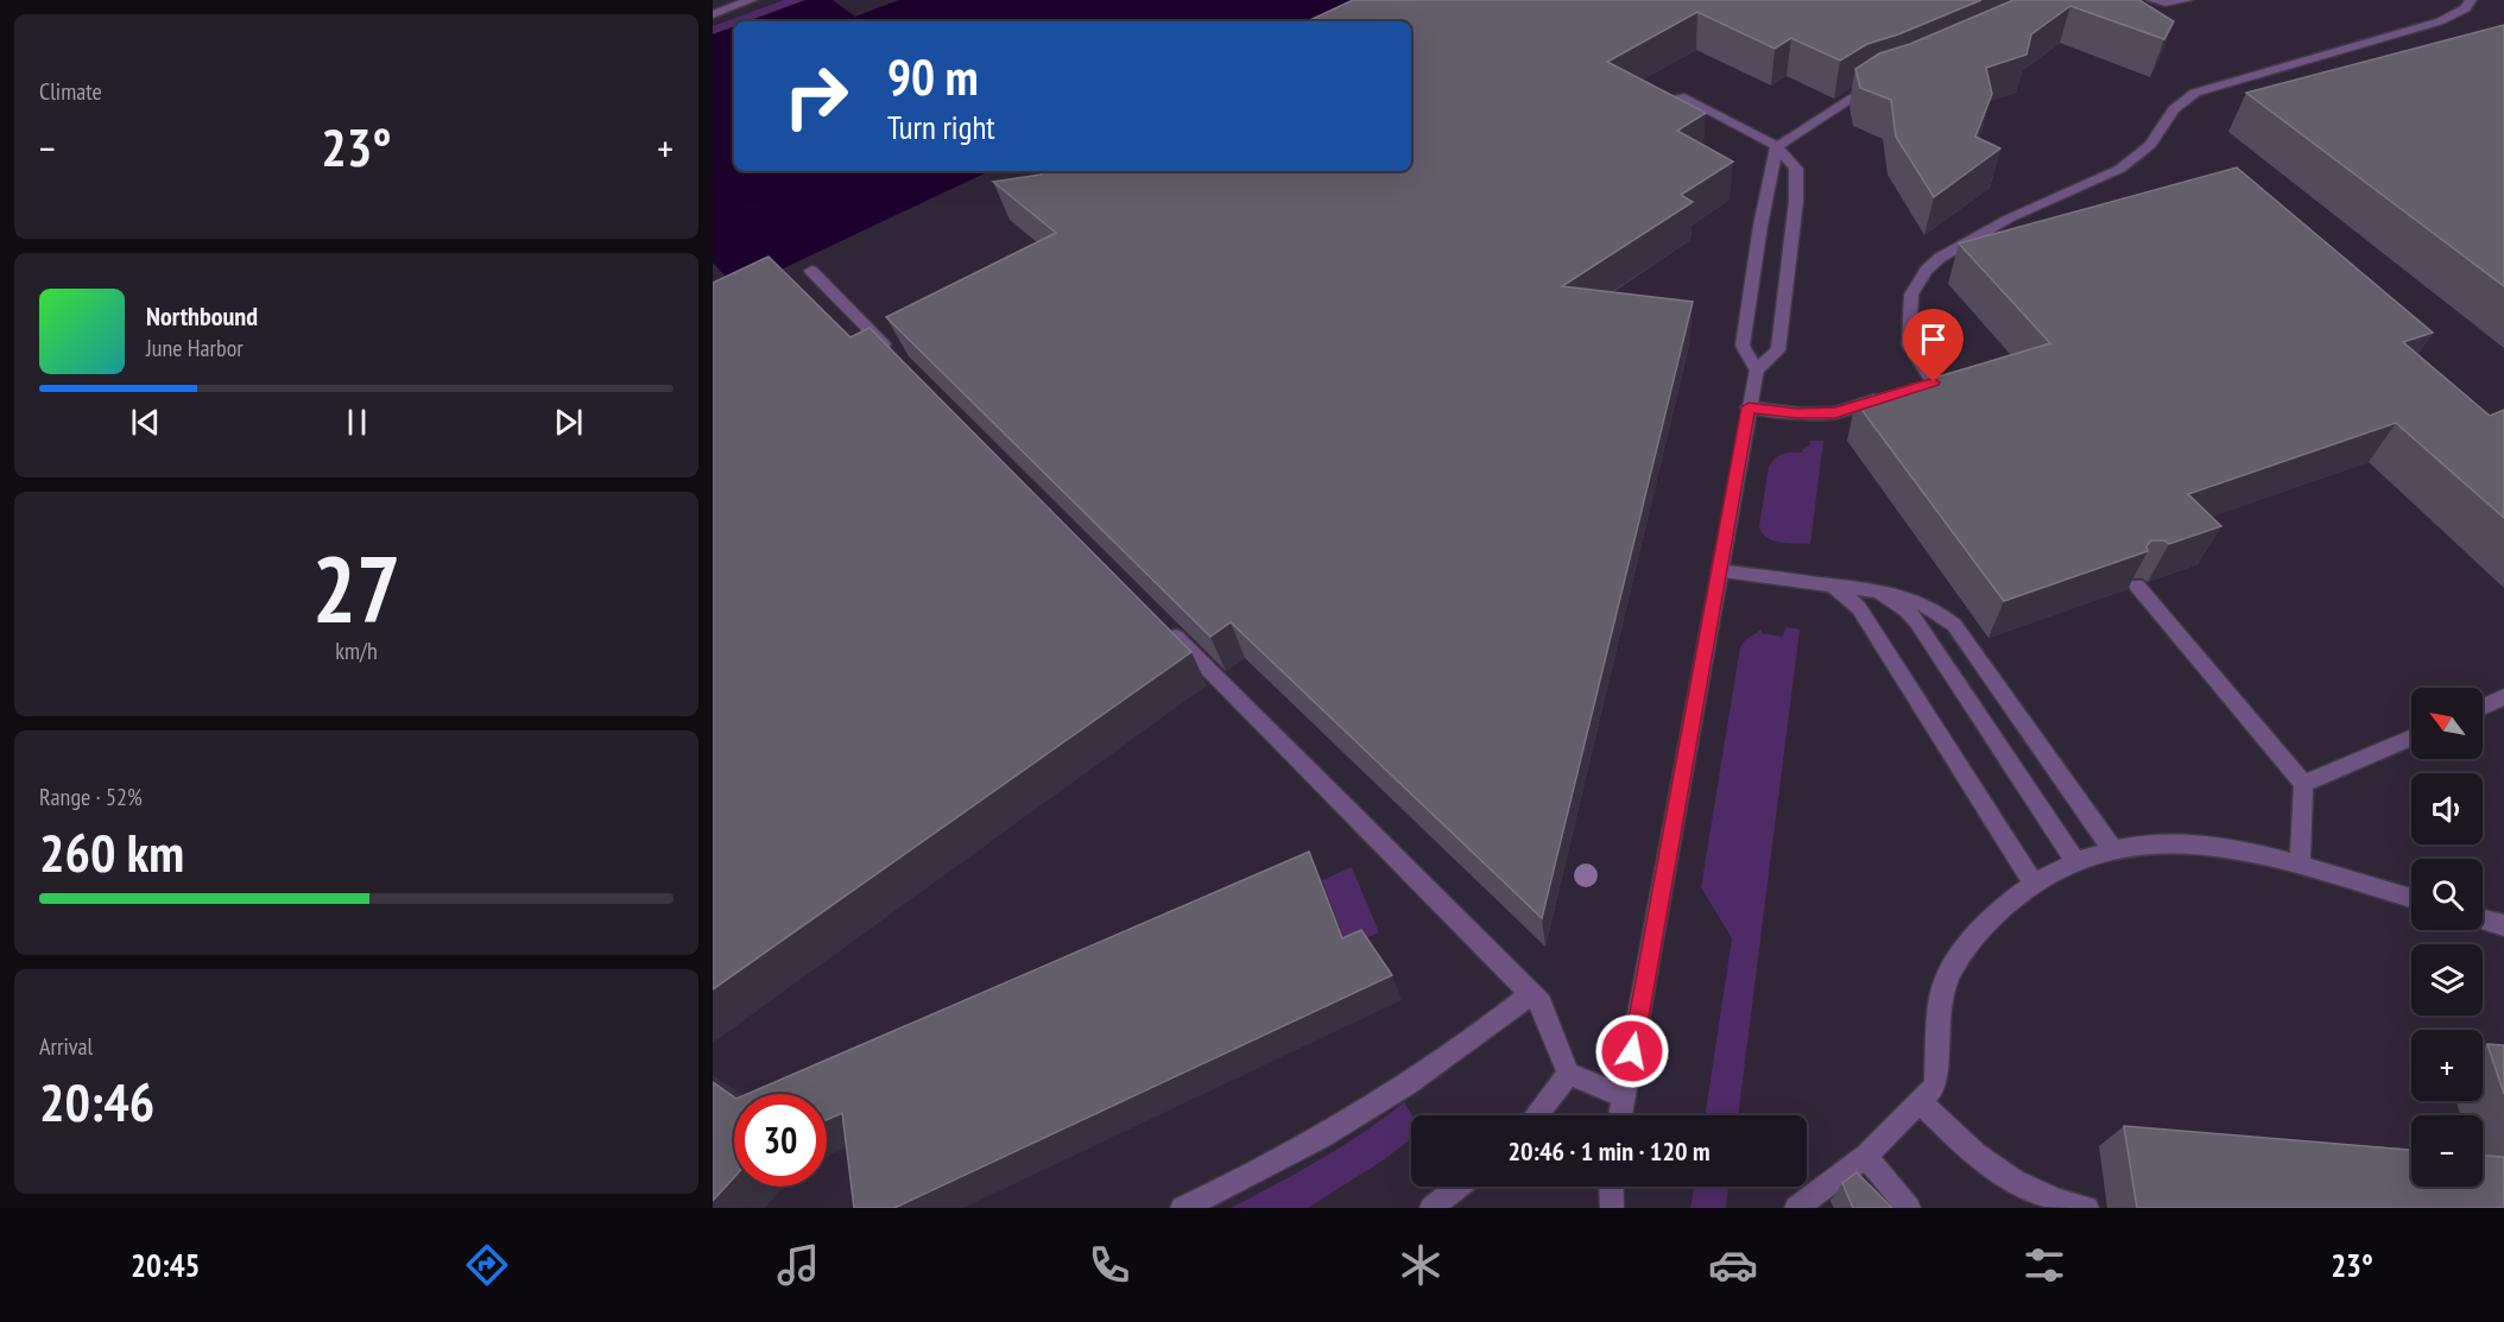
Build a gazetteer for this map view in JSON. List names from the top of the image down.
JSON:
{
  "north": "top left",
  "page": {
    "tile": [
      "Climate",
      ["27", "km/h"],
      ["Range · 52%", "260 km"],
      ["Arrival", "20:46"]
    ],
    "turn": ["90 m", "Turn right"],
    "heat": ["−", "23°", "+"],
    "song": ["Northbound", "June Harbor"],
    "map_buttons": ["+", "−"],
    "limit": "30",
    "trip": "20:46 · 1 min · 120 m",
    "tabs": ["20:45", "23°"]
  }
}
